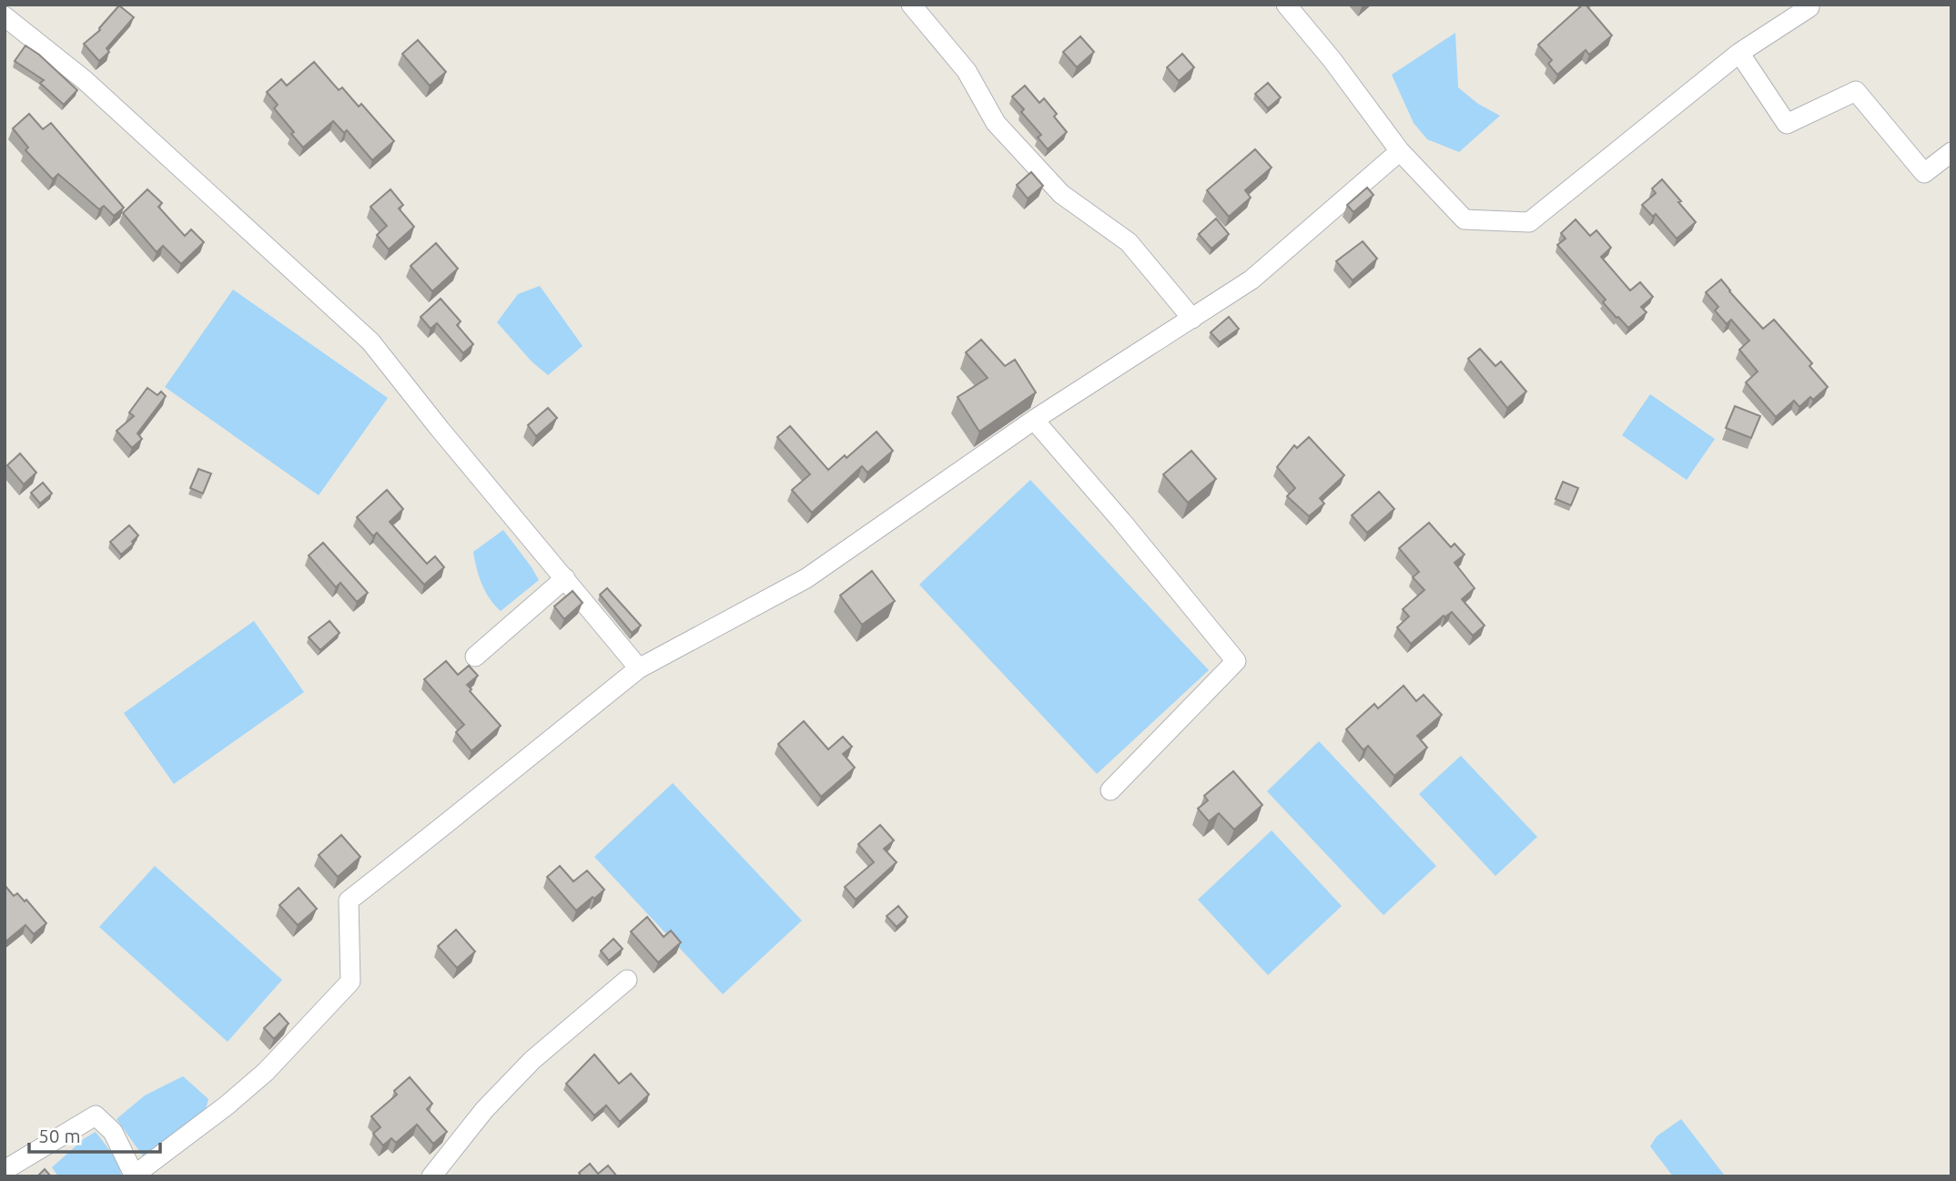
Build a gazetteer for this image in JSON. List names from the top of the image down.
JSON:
{
  "scale_bar": "50 m"
}
